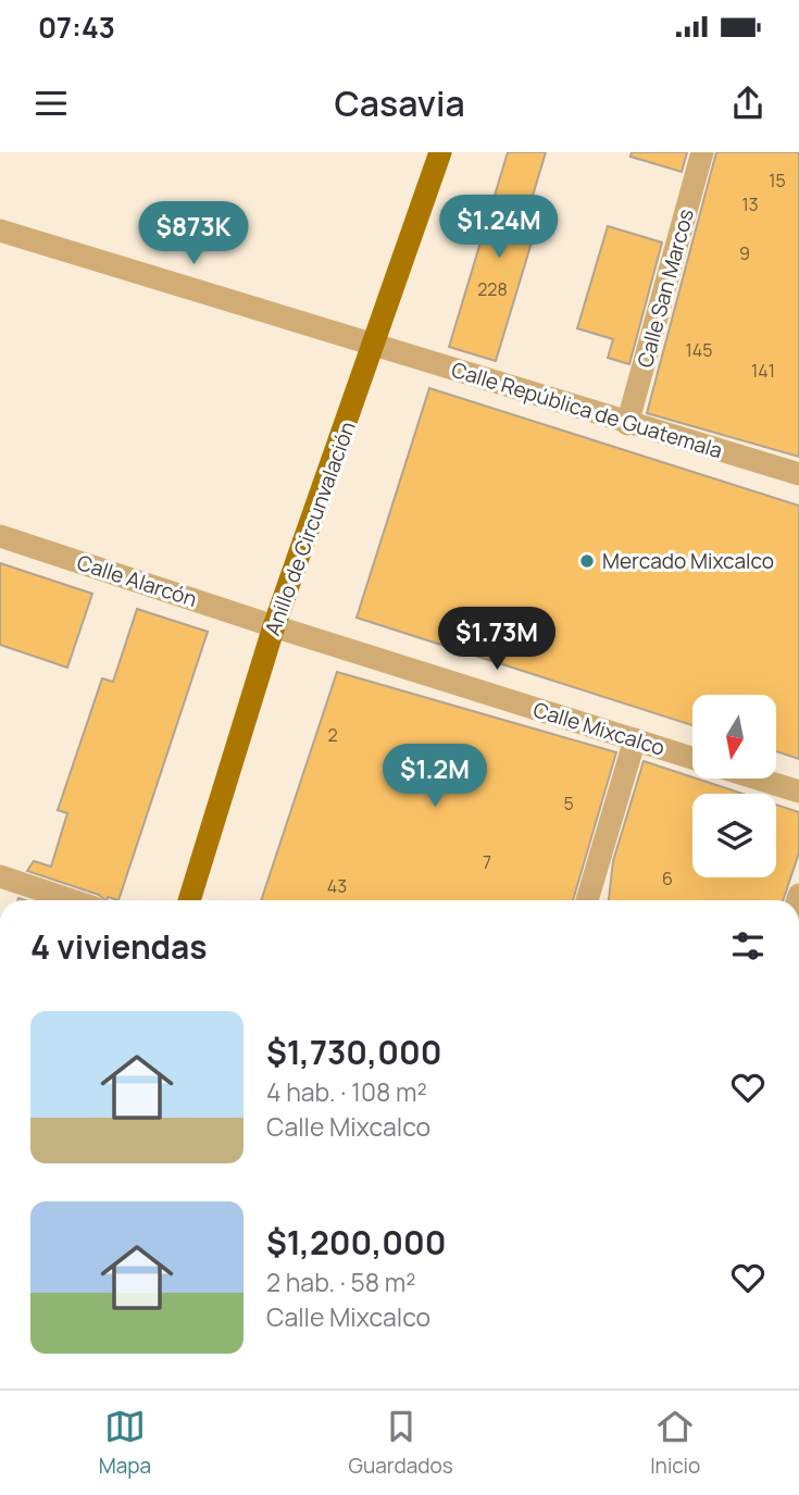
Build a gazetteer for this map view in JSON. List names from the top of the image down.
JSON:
{
  "streets": {
    "main road": ["Anillo de Circunvalación"],
    "street": [
      "Calle San Marcos",
      "Calle República de Guatemala",
      "Calle Alarcón",
      "Calle Mixcalco"
    ]
  },
  "crossings": [
    ["Calle San Marcos", "Calle República de Guatemala"],
    ["Calle República de Guatemala", "Anillo de Circunvalación"],
    ["Anillo de Circunvalación", "Calle Alarcón"],
    ["Anillo de Circunvalación", "Calle Mixcalco"],
    ["Calle Alarcón", "Calle Mixcalco"]
  ],
  "places": ["Mercado Mixcalco"],
  "house_numbers": [
    "15",
    "13",
    "9",
    "228",
    "145",
    "141",
    "2",
    "5",
    "7",
    "6",
    "43"
  ],
  "north": "bottom",
  "page": {
    "status": "07:43",
    "header": "Casavia",
    "price": [
      "$1.24M",
      "$873K",
      "$1.73M",
      "$1.2M"
    ],
    "heading": "4 viviendas",
    "list": [
      {
        "name": "$1,730,000",
        "note": "4 hab. · 108 m² · Calle Mixcalco"
      },
      {
        "name": "$1,200,000",
        "note": "2 hab. · 58 m² · Calle Mixcalco"
      }
    ],
    "tabs": ["Mapa", "Guardados", "Inicio"]
  }
}
